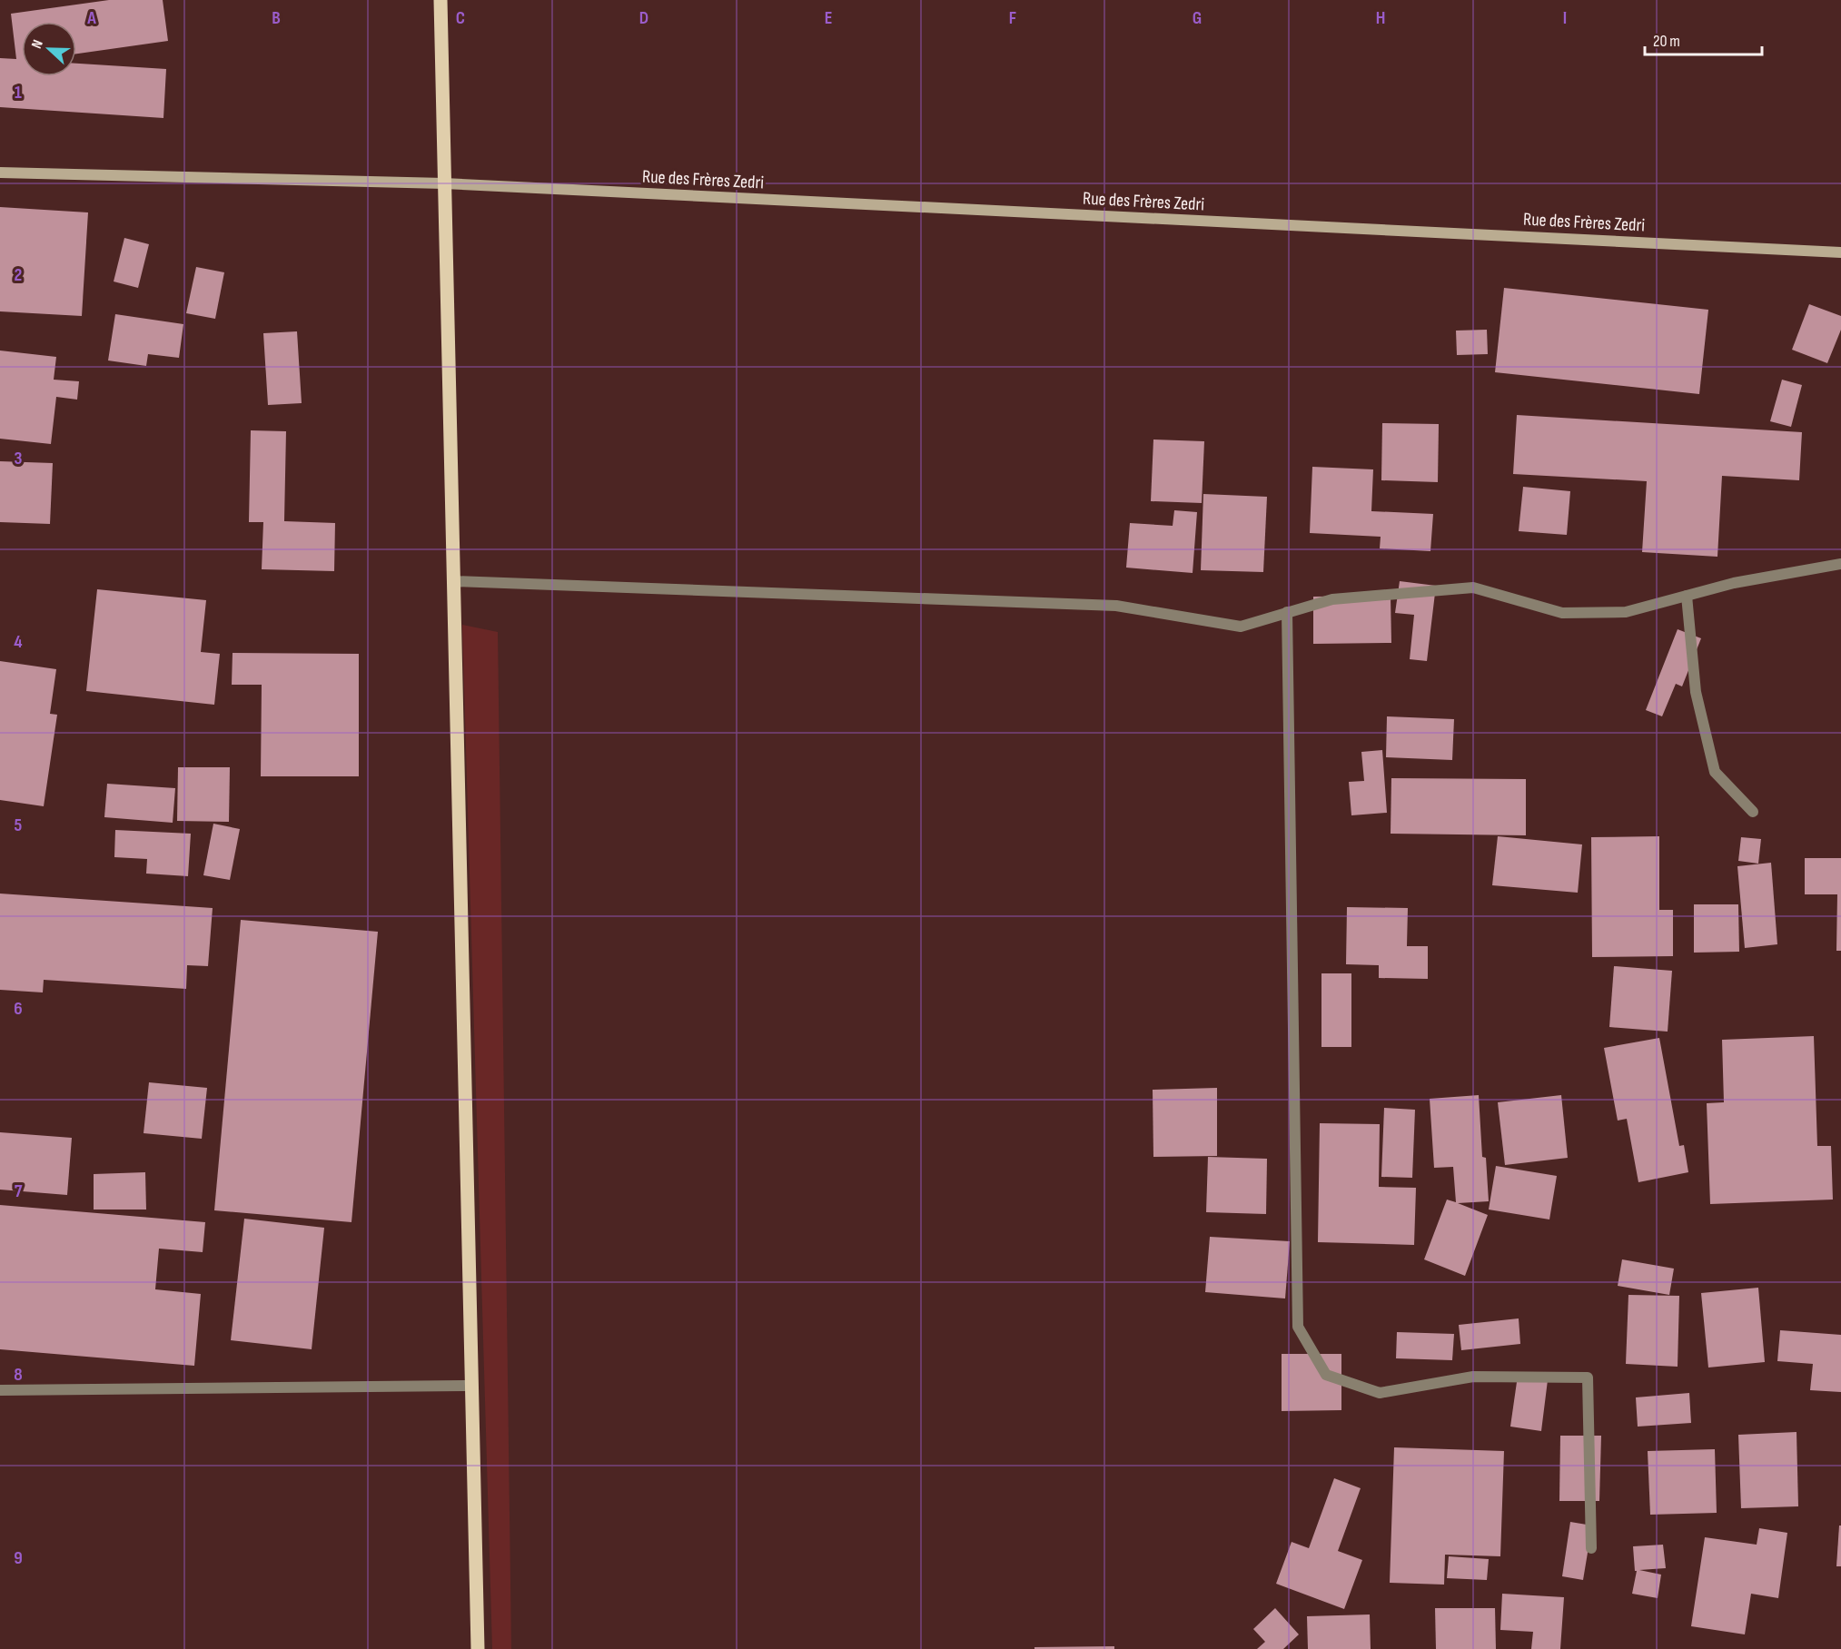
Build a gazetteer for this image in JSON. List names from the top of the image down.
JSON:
{
  "streets": {
    "main road": ["Rue des Frères Zedri"]
  },
  "scale_bar": "20 m",
  "north": "left",
  "grid": {
    "columns": [
      "A",
      "B",
      "C",
      "D",
      "E",
      "F",
      "G",
      "H",
      "I"
    ],
    "rows": [
      "1",
      "2",
      "3",
      "4",
      "5",
      "6",
      "7",
      "8",
      "9"
    ]
  }
}
